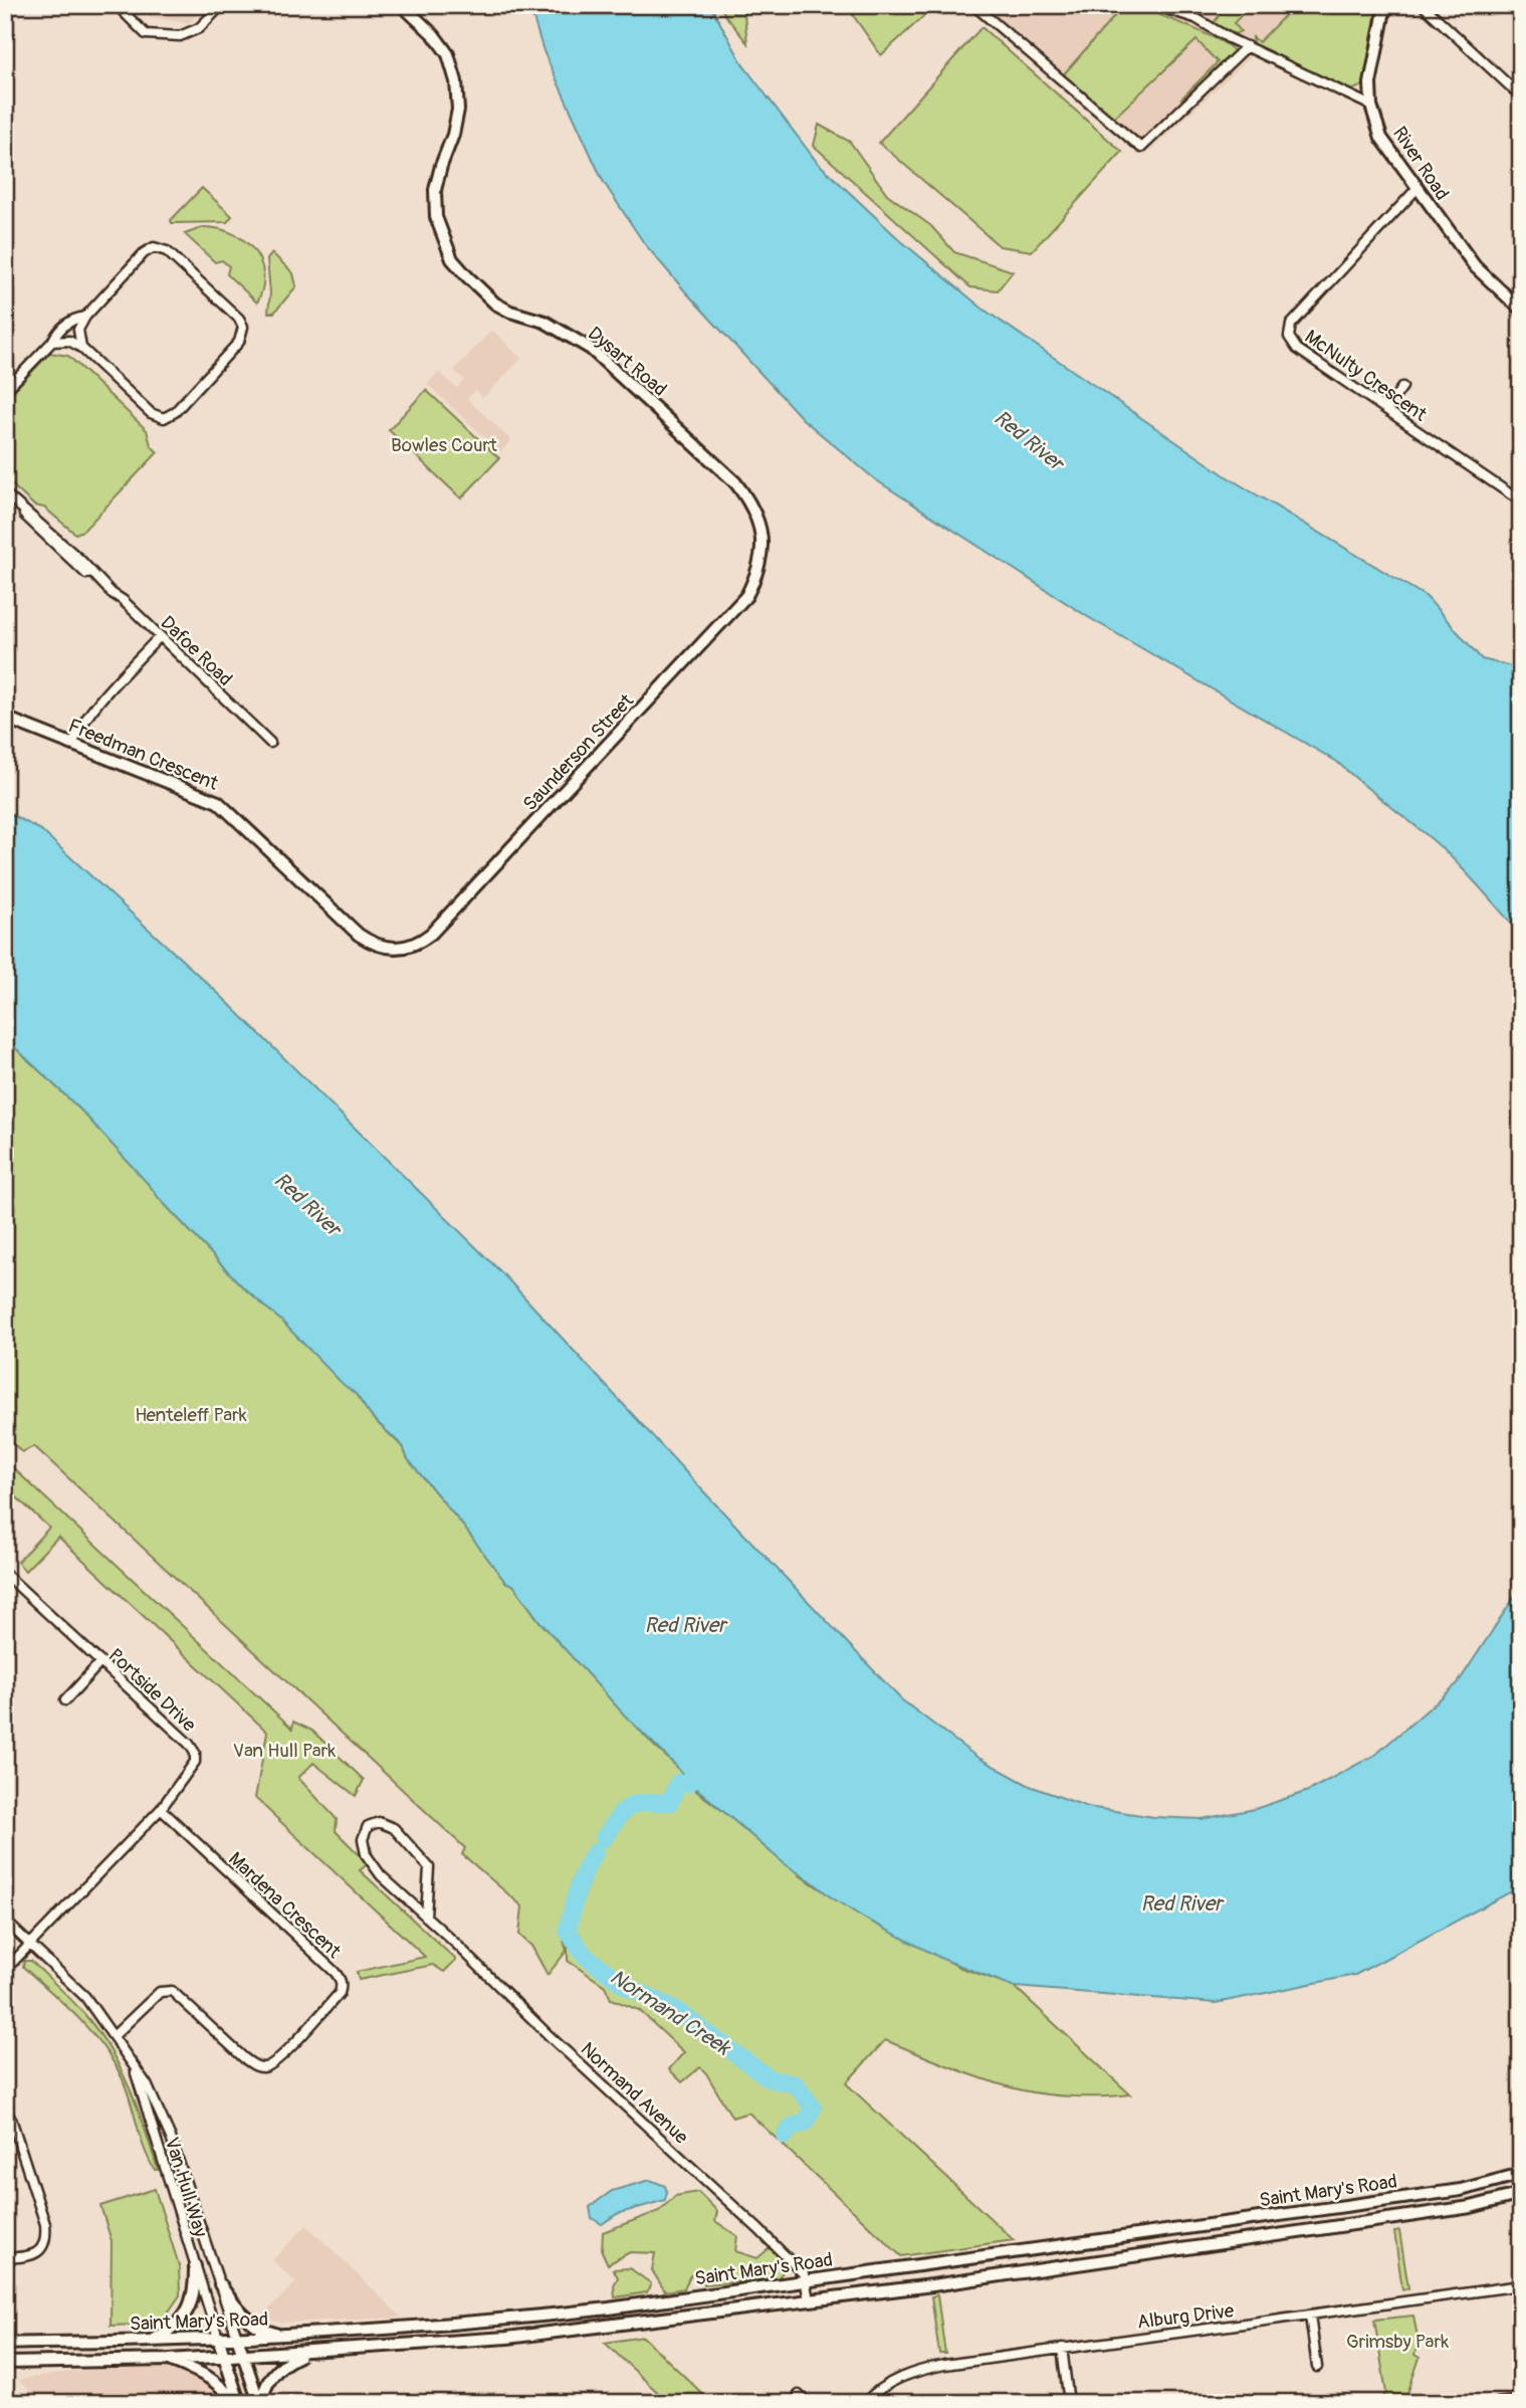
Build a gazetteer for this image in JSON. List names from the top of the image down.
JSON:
{
  "streets": {
    "main road": [
      "River Road",
      "Dysart Road",
      "Saunderson Street",
      "Freedman Crescent",
      "Saint Mary's Road"
    ],
    "street": [
      "McNulty Crescent",
      "Dafoe Road",
      "Portside Drive",
      "Mardena Crescent",
      "Normand Avenue",
      "Van Hull Way",
      "Alburg Drive"
    ]
  },
  "crossings": [
    ["River Road", "McNulty Crescent"],
    ["Dysart Road", "Saunderson Street"],
    ["Saunderson Street", "Freedman Crescent"],
    ["Portside Drive", "Mardena Crescent"],
    ["Portside Drive", "Van Hull Way"],
    ["Mardena Crescent", "Van Hull Way"],
    ["Normand Avenue", "Saint Mary's Road"],
    ["Van Hull Way", "Saint Mary's Road"]
  ],
  "water": ["Red River", "Normand Creek"],
  "parks": [
    "Bowles Court",
    "Henteleff Park",
    "Van Hull Park",
    "Grimsby Park"
  ]
}
